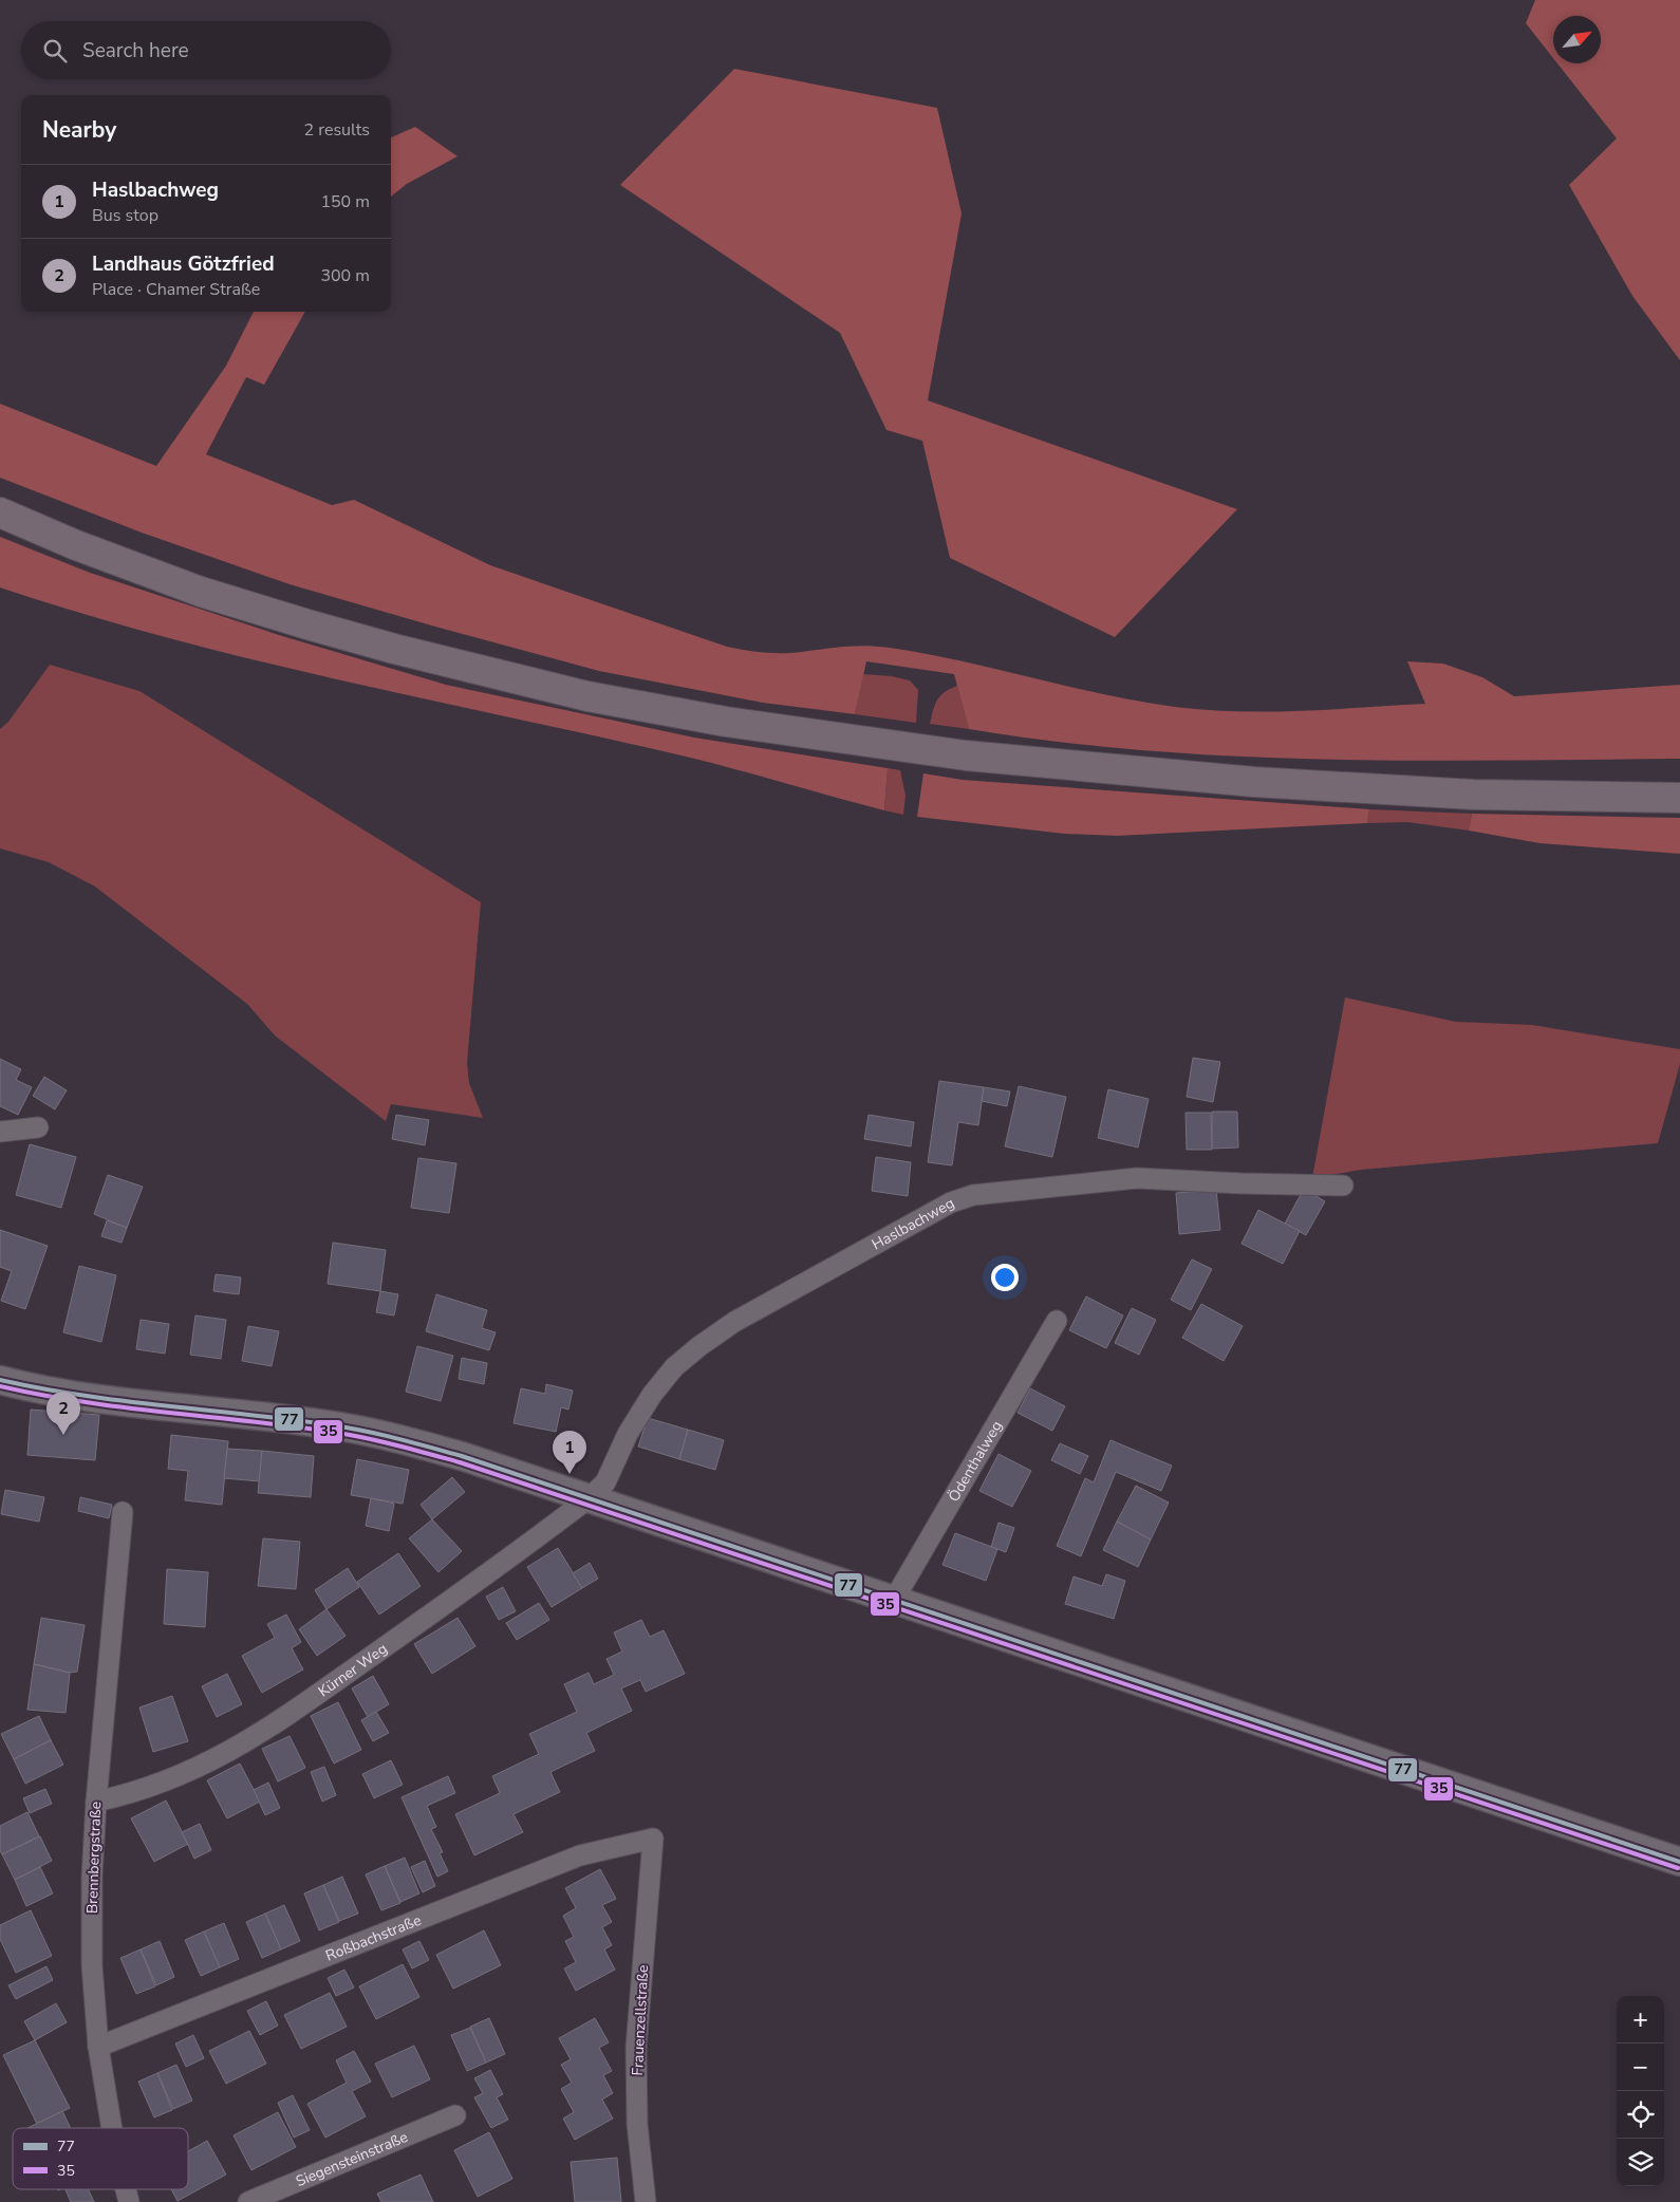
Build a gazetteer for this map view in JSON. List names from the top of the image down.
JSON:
{
  "streets": {
    "street": [
      "Haslbachweg",
      "Ödenthalweg",
      "Kürner Weg",
      "Brennbergstraße",
      "Roßbachstraße",
      "Frauenzellstraße",
      "Siegensteinstraße"
    ]
  },
  "crossings": [
    ["Haslbachweg", "Kürner Weg"],
    ["Kürner Weg", "Brennbergstraße"],
    ["Brennbergstraße", "Roßbachstraße"],
    ["Roßbachstraße", "Frauenzellstraße"]
  ],
  "lines": ["transit line 77", "transit line 35"],
  "legend": ["77", "35"],
  "north": "top right",
  "page": {
    "search": "Search here",
    "heading": ["Nearby", "2 results"],
    "list": [
      {
        "mark": "1",
        "name": "Haslbachweg",
        "note": "Bus stop",
        "value": "150 m"
      },
      {
        "mark": "2",
        "name": "Landhaus Götzfried",
        "note": "Place · Chamer Straße",
        "value": "300 m"
      }
    ],
    "pins": ["2", "1"],
    "map_buttons": ["+", "−"]
  }
}
